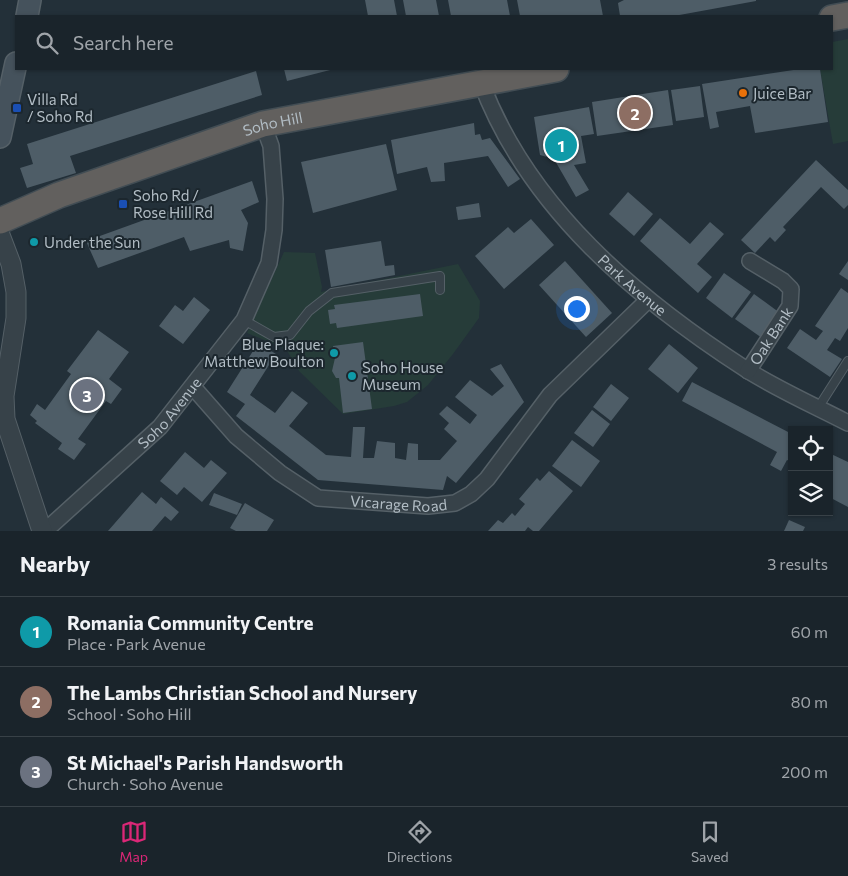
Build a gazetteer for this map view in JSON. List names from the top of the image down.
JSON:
{
  "streets": {
    "highway": ["Soho Hill"],
    "street": [
      "Park Avenue",
      "Oak Bank",
      "Soho Avenue",
      "Vicarage Road"
    ]
  },
  "crossings": [
    ["Soho Hill", "Park Avenue"],
    ["Soho Hill", "Soho Avenue"],
    ["Park Avenue", "Oak Bank"],
    ["Park Avenue", "Vicarage Road"],
    ["Soho Avenue", "Vicarage Road"]
  ],
  "places": {
    "other": [
      "Juice Bar",
      "Under the Sun",
      "Blue Plaque: Matthew Boulton",
      "Soho House Museum"
    ],
    "transit": ["Villa Rd / Soho Rd", "Soho Rd / Rose Hill Rd"]
  },
  "page": {
    "search": "Search here",
    "pins": ["2", "1", "3"],
    "heading": ["Nearby", "3 results"],
    "list": [
      {
        "mark": "1",
        "name": "Romania Community Centre",
        "note": "Place · Park Avenue",
        "value": "60 m"
      },
      {
        "mark": "2",
        "name": "The Lambs Christian School and Nursery",
        "note": "School · Soho Hill",
        "value": "80 m"
      },
      {
        "mark": "3",
        "name": "St Michael's Parish Handsworth",
        "note": "Church · Soho Avenue",
        "value": "200 m"
      }
    ],
    "nav": ["Map", "Directions", "Saved"]
  }
}
